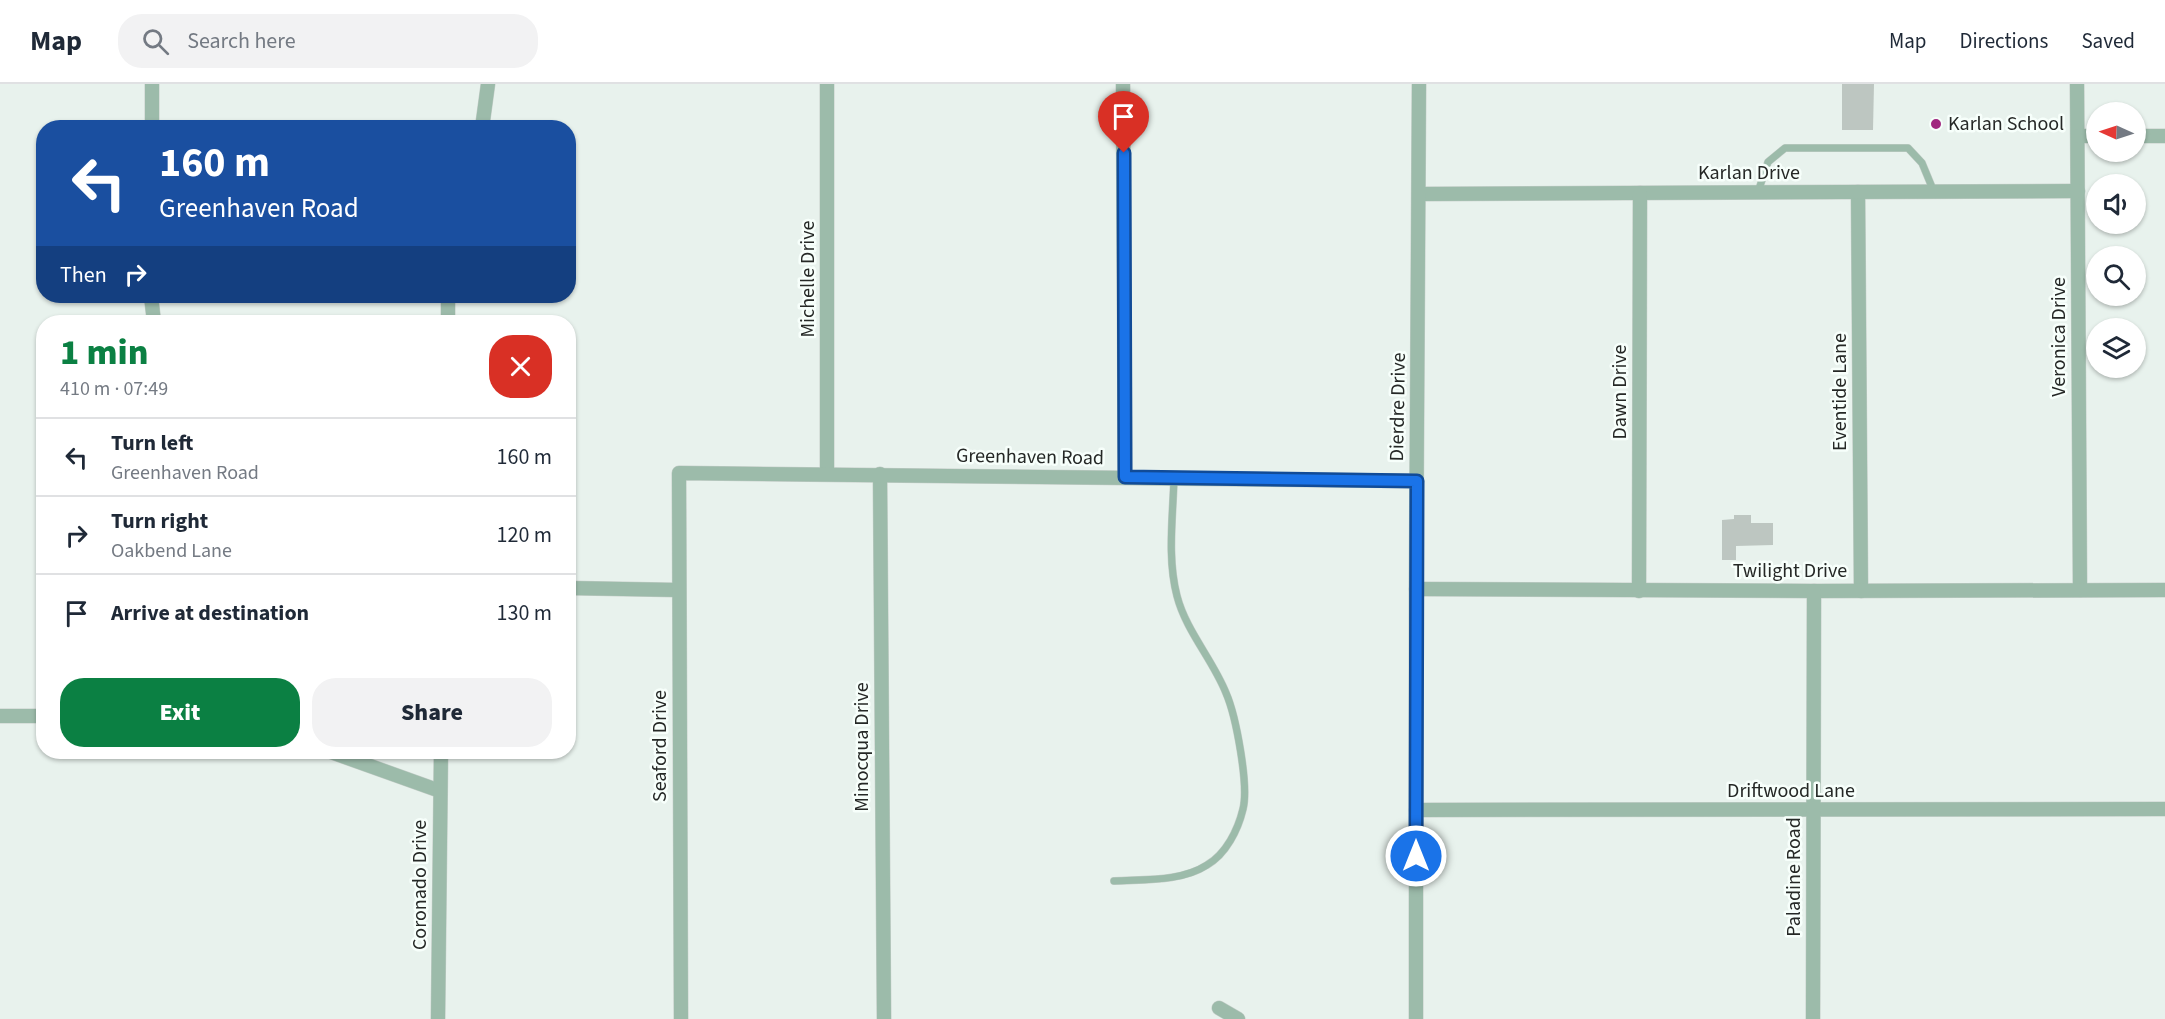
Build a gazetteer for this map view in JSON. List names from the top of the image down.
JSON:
{
  "streets": {
    "street": [
      "Karlan Drive",
      "Michelle Drive",
      "Veronica Drive",
      "Dawn Drive",
      "Eventide Lane",
      "Dierdre Drive",
      "Greenhaven Road",
      "Twilight Drive",
      "Seaford Drive",
      "Minocqua Drive",
      "Driftwood Lane",
      "Paladine Road",
      "Coronado Drive"
    ]
  },
  "crossings": [
    ["Karlan Drive", "Veronica Drive"],
    ["Karlan Drive", "Dawn Drive"],
    ["Karlan Drive", "Eventide Lane"],
    ["Karlan Drive", "Dierdre Drive"],
    ["Michelle Drive", "Greenhaven Road"],
    ["Veronica Drive", "Twilight Drive"],
    ["Dawn Drive", "Twilight Drive"],
    ["Eventide Lane", "Twilight Drive"],
    ["Dierdre Drive", "Greenhaven Road"],
    ["Dierdre Drive", "Twilight Drive"],
    ["Dierdre Drive", "Driftwood Lane"],
    ["Greenhaven Road", "Seaford Drive"],
    ["Greenhaven Road", "Minocqua Drive"],
    ["Twilight Drive", "Paladine Road"],
    ["Driftwood Lane", "Paladine Road"]
  ],
  "places": ["Karlan School"],
  "north": "left",
  "page": {
    "header": "Map",
    "search": "Search here",
    "nav": ["Map", "Directions", "Saved"],
    "turn": ["160 m", "Greenhaven Road"],
    "then": "Then",
    "heading": ["1 min", "410 m · 07:49"],
    "list": [
      {
        "name": "Turn left",
        "note": "Greenhaven Road",
        "value": "160 m"
      },
      {
        "name": "Turn right",
        "note": "Oakbend Lane",
        "value": "120 m"
      },
      {
        "name": "Arrive at destination",
        "value": "130 m"
      }
    ],
    "buttons": ["Exit", "Share"]
  }
}
